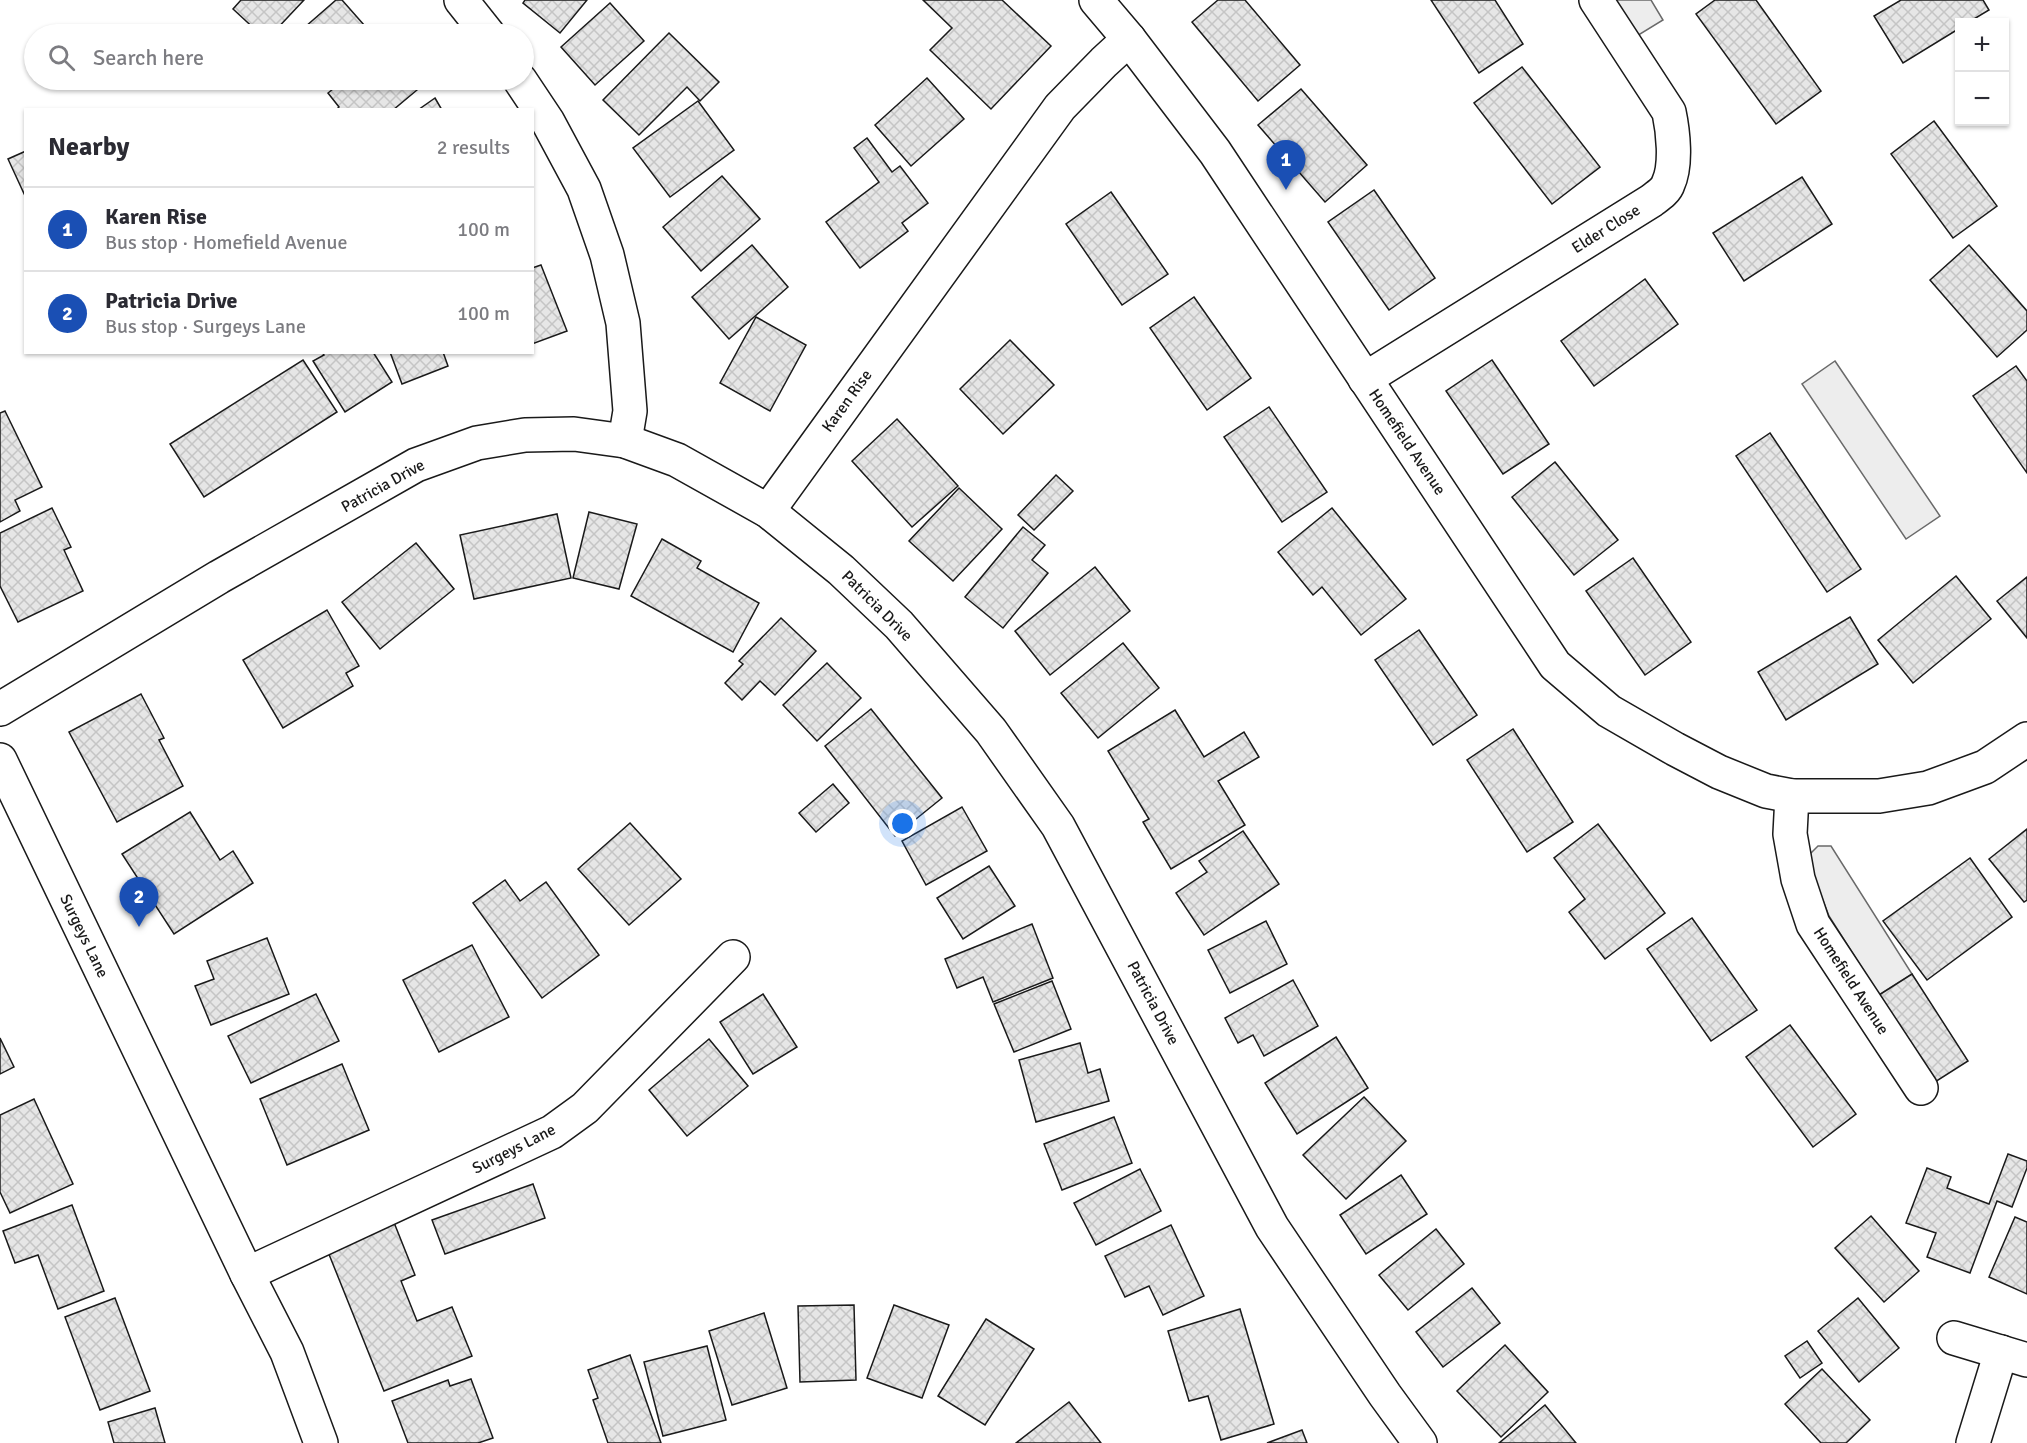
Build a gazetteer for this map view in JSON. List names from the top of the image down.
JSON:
{
  "streets": {
    "street": [
      "Elder Close",
      "Karen Rise",
      "Homefield Avenue",
      "Patricia Drive",
      "Surgeys Lane"
    ]
  },
  "crossings": [
    ["Elder Close", "Homefield Avenue"],
    ["Karen Rise", "Homefield Avenue"],
    ["Karen Rise", "Patricia Drive"]
  ],
  "page": {
    "map_buttons": ["+", "−"],
    "search": "Search here",
    "heading": ["Nearby", "2 results"],
    "pins": ["1", "2"],
    "list": [
      {
        "mark": "1",
        "name": "Karen Rise",
        "note": "Bus stop · Homefield Avenue",
        "value": "100 m"
      },
      {
        "mark": "2",
        "name": "Patricia Drive",
        "note": "Bus stop · Surgeys Lane",
        "value": "100 m"
      }
    ]
  }
}
